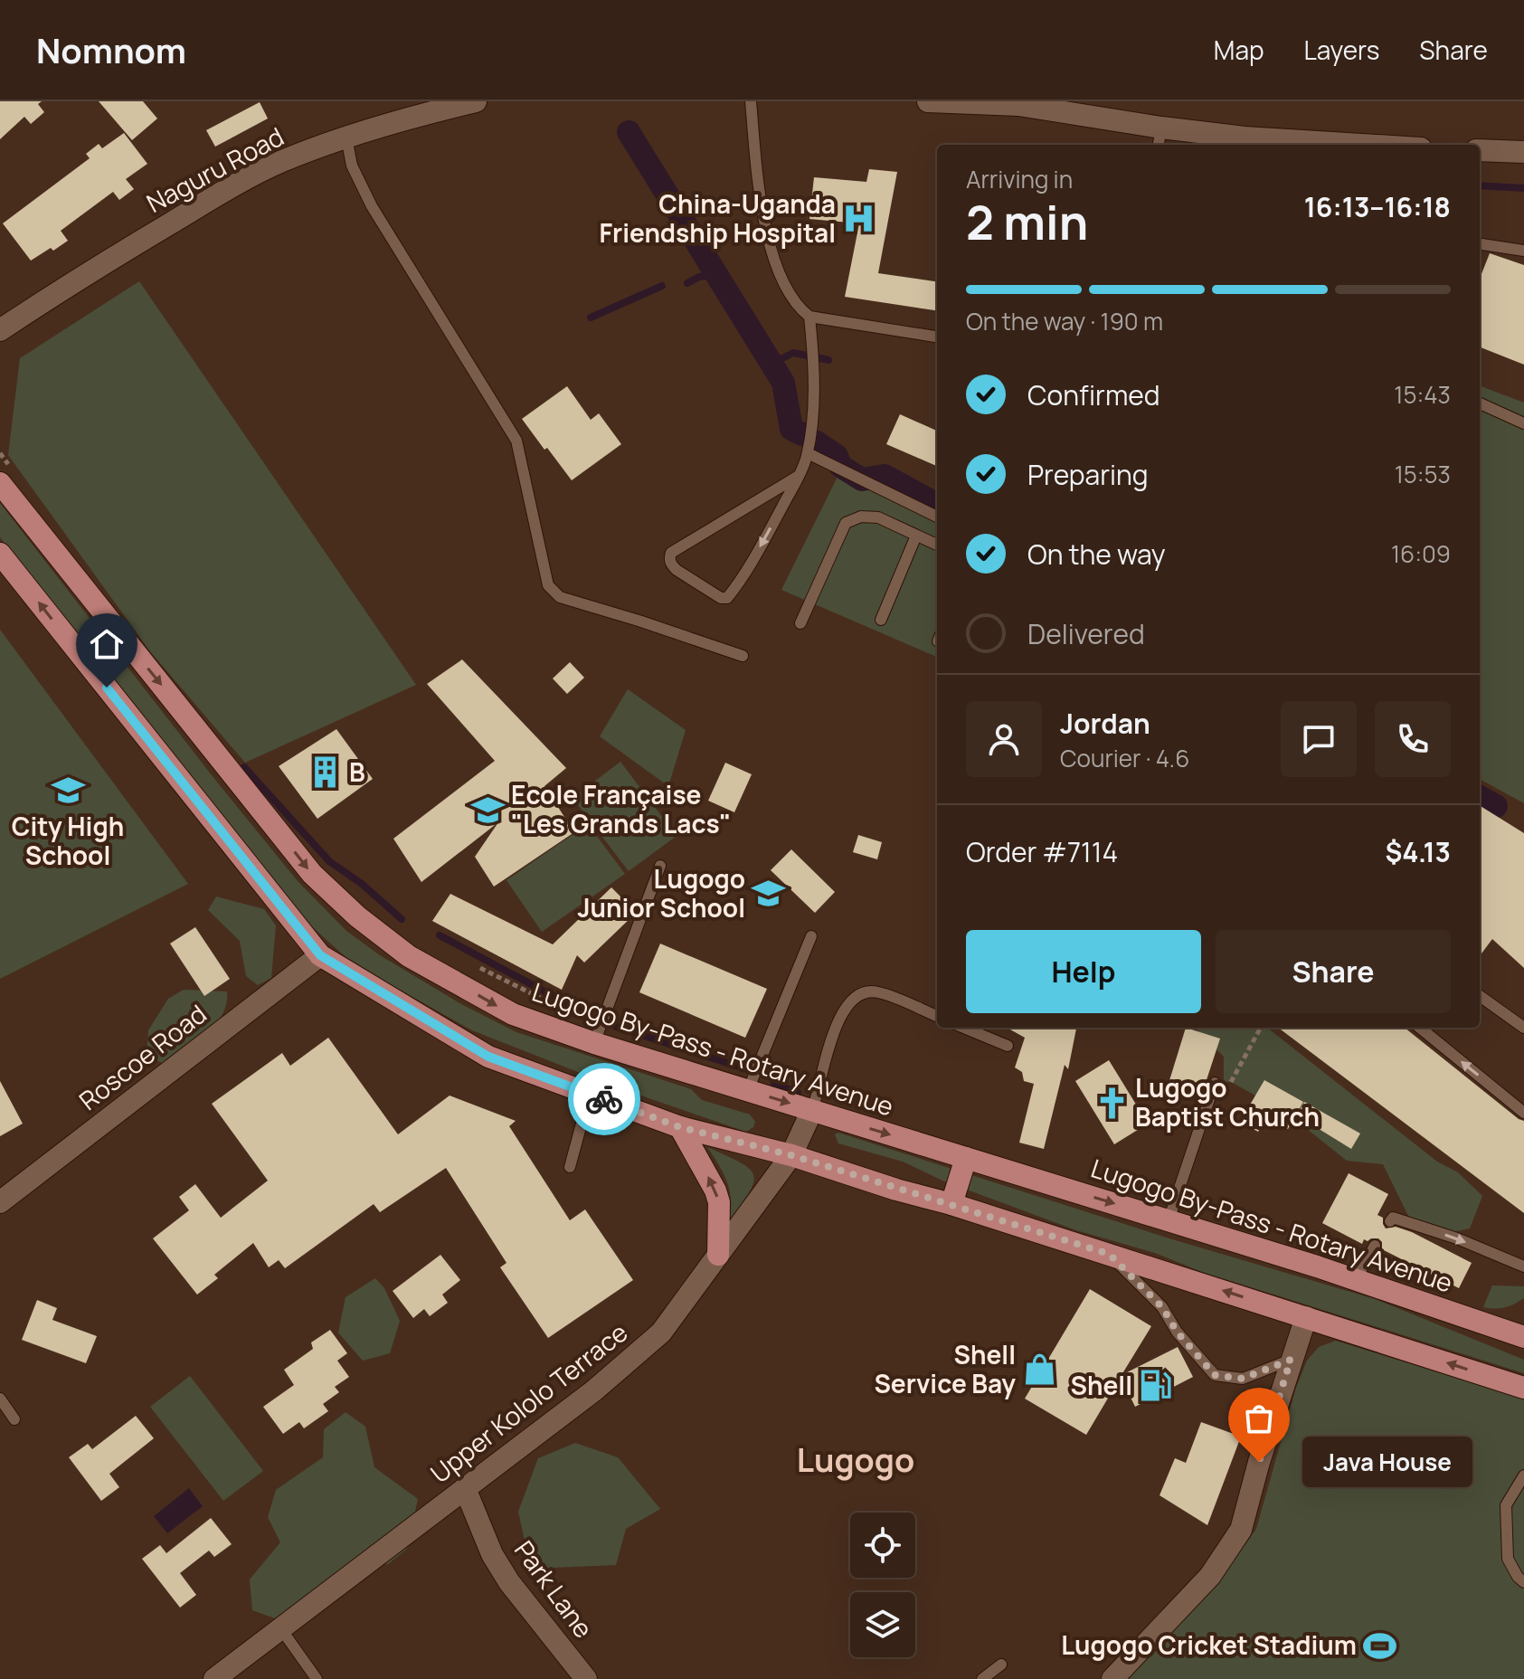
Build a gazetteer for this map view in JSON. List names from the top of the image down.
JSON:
{
  "streets": {
    "main road": ["Lugogo By-Pass - Rotary Avenue"],
    "street": [
      "Naguru Road",
      "Roscoe Road",
      "Upper Kololo Terrace",
      "Park Lane"
    ]
  },
  "crossings": [
    ["Lugogo By-Pass - Rotary Avenue", "Upper Kololo Terrace"],
    ["Upper Kololo Terrace", "Park Lane"]
  ],
  "districts": ["Lugogo"],
  "places": {
    "hospital": ["China-Uganda Friendship Hospital"],
    "building": ["B"],
    "school or university": ["City High School", "Ecole Française \"Les Grands Lacs\"", "Lugogo Junior School"],
    "church": ["Lugogo Baptist Church"],
    "shop": ["Shell Service Bay"],
    "fuel station": ["Shell"],
    "other": ["Java House"],
    "sports": ["Lugogo Cricket Stadium"]
  },
  "page": {
    "header": "Nomnom",
    "nav": ["Map", "Layers", "Share"],
    "heading": ["2 min", "Arriving in", "16:13–16:18"],
    "panel": [
      "Jordan",
      "Courier · 4.6",
      "Order #7114",
      "$4.13"
    ],
    "bar": "On the way · 190 m",
    "list": [
      ["Confirmed", "15:43"],
      ["Preparing", "15:53"],
      ["On the way", "16:09"],
      "Delivered"
    ],
    "buttons": ["Help", "Share"],
    "bubble": "Java House"
  }
}
